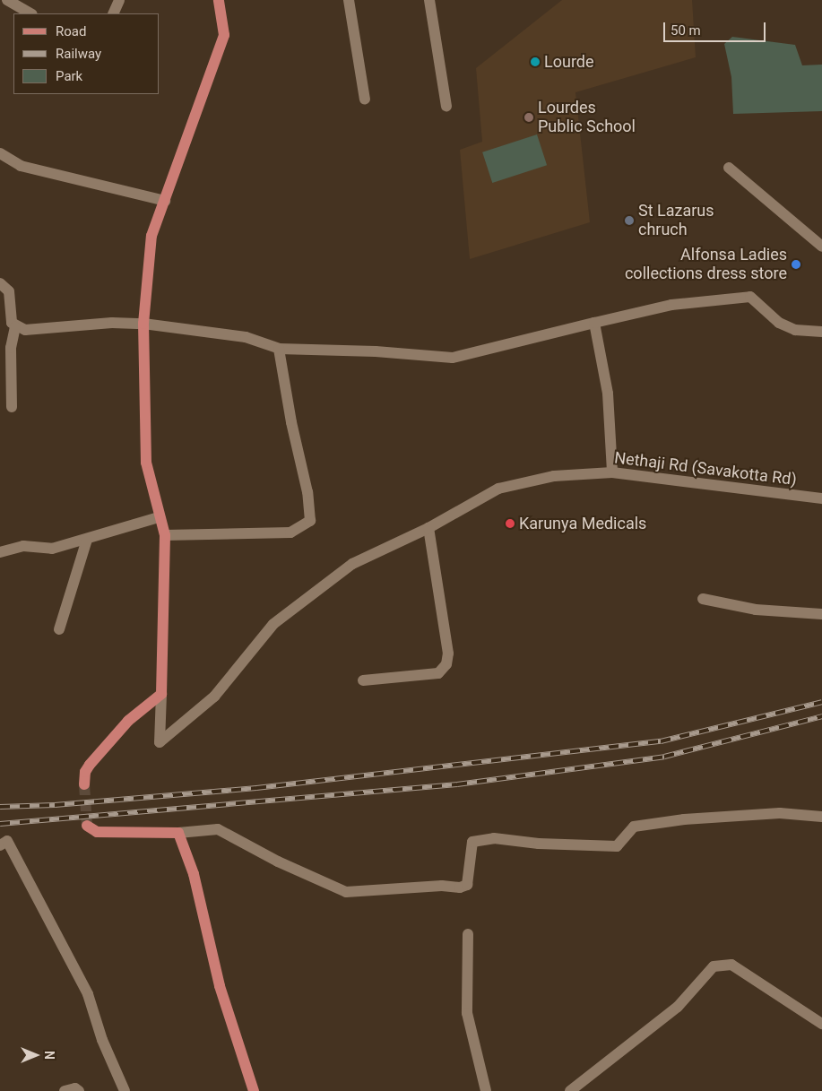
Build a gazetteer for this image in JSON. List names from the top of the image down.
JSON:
{
  "streets": {
    "street": ["Nethaji Rd (Savakotta Rd)"]
  },
  "places": [
    "Lourde",
    "Lourdes Public School",
    "St Lazarus chruch",
    "Alfonsa Ladies collections dress store",
    "Karunya Medicals"
  ],
  "legend": ["Road", "Railway", "Park"],
  "scale_bar": "50 m",
  "north": "right"
}
